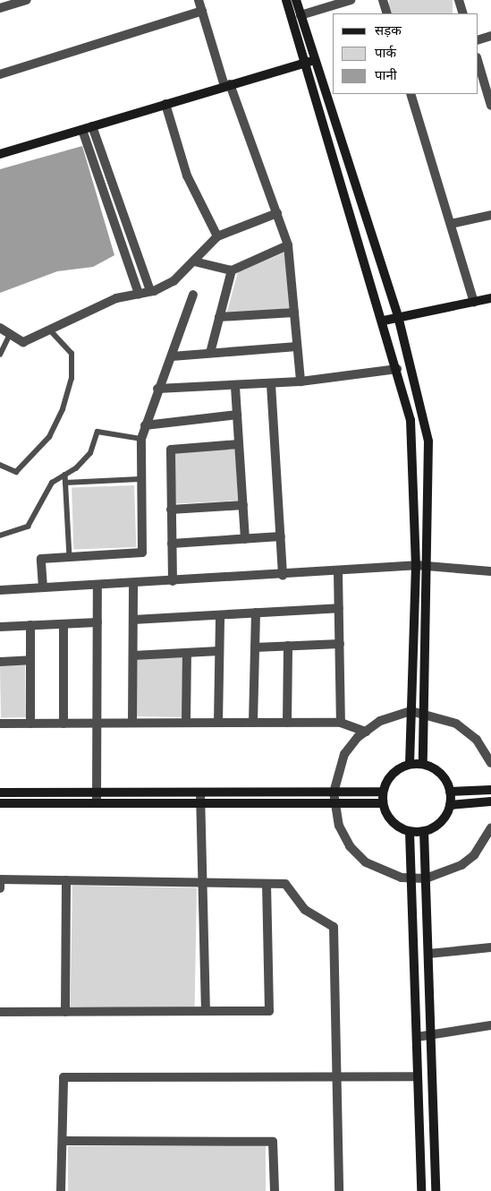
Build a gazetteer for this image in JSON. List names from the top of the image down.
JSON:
{
  "legend": ["सड़क", "पार्क", "पानी"]
}
